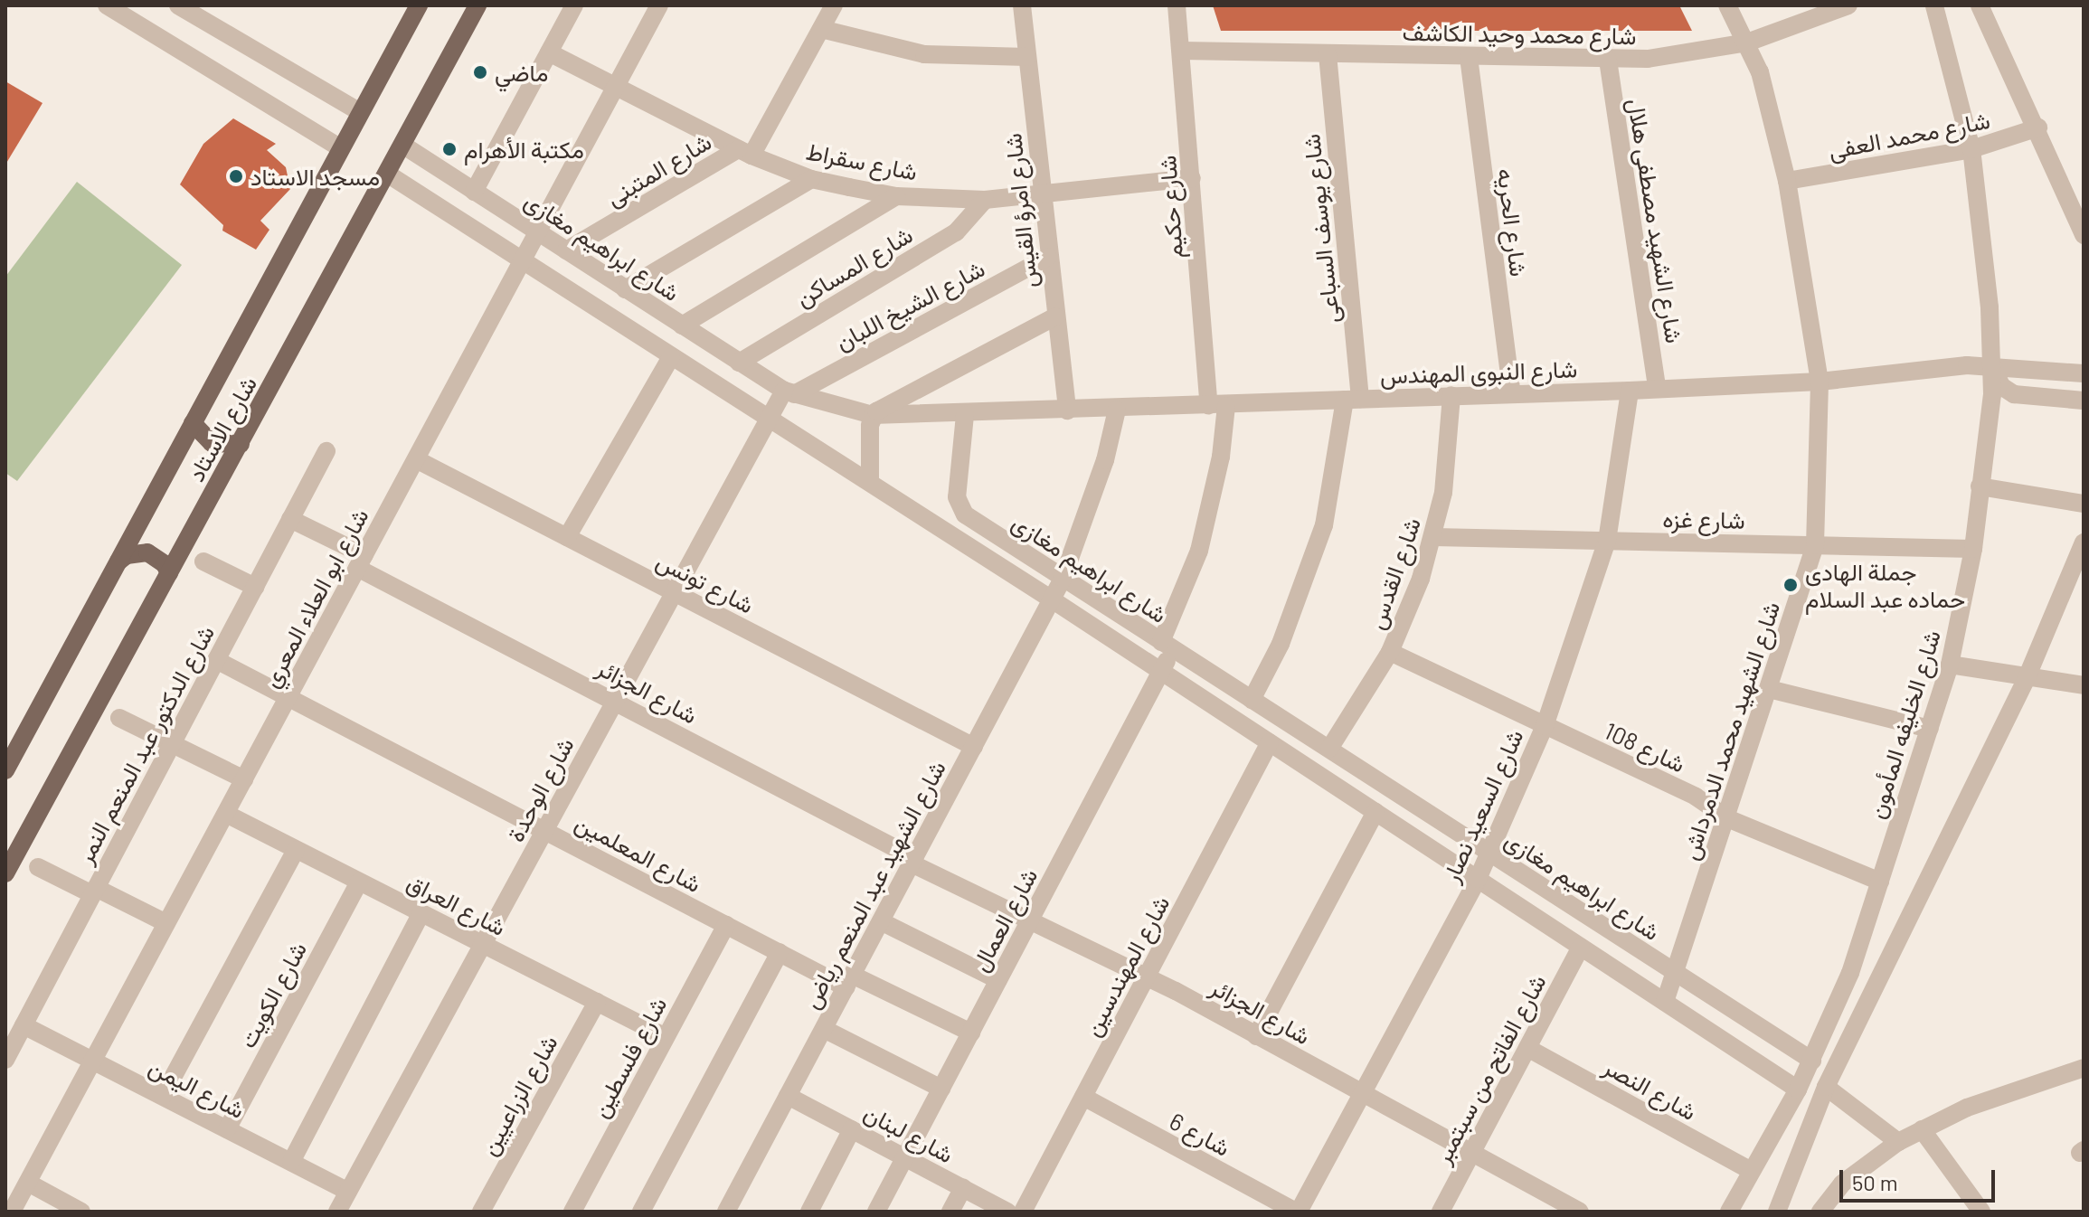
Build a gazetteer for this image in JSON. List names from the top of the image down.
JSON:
{
  "streets": {
    "main road": ["شارع الاستاد"],
    "street": [
      "شارع محمد وحيد الكاشف",
      "شارع محمد العفى",
      "شارع سقراط",
      "شارع المتبنى",
      "شارع حكيم",
      "شارع امرؤ القيس",
      "شارع الشهيد مصطفى هلال",
      "شارع الحريه",
      "شارع يوسف السباعى",
      "شارع ابراهيم مغازى",
      "شارع المساكن",
      "شارع الشيخ اللبان",
      "شارع النبوى المهندس",
      "شارع غزه",
      "شارع القدس",
      "شارع تونس",
      "شارع ابو العلاء المعري",
      "شارع الجزائر",
      "شارع الخليفه المأمون",
      "شارع الشهيد محمد الدمرداش",
      "شارع الدكتور عبد المنعم النمر",
      "شارع 108",
      "شارع الوحدة",
      "شارع السعيد نصار",
      "شارع المعلمين",
      "شارع الشهيد عبد المنعم رياض",
      "شارع العراق",
      "شارع العمال",
      "شارع المهندسين",
      "شارع الكويت",
      "شارع فلسطين",
      "شارع الفاتح من سبتمبر",
      "شارع اليمن",
      "شارع النصر",
      "شارع الزراعيين",
      "شارع لبنان",
      "شارع 6"
    ]
  },
  "crossings": [
    ["شارع محمد وحيد الكاشف", "شارع حكيم"],
    ["شارع محمد وحيد الكاشف", "شارع الشهيد مصطفى هلال"],
    ["شارع محمد وحيد الكاشف", "شارع الحريه"],
    ["شارع محمد وحيد الكاشف", "شارع يوسف السباعى"],
    ["شارع محمد وحيد الكاشف", "شارع الشهيد محمد الدمرداش"],
    ["شارع محمد العفى", "شارع الخليفه المأمون"],
    ["شارع محمد العفى", "شارع الشهيد محمد الدمرداش"],
    ["شارع سقراط", "شارع المتبنى"],
    ["شارع سقراط", "شارع حكيم"],
    ["شارع سقراط", "شارع امرؤ القيس"],
    ["شارع سقراط", "شارع المساكن"],
    ["شارع سقراط", "شارع ابو العلاء المعري"],
    ["شارع المتبنى", "شارع ابراهيم مغازى"],
    ["شارع حكيم", "شارع النبوى المهندس"],
    ["شارع حكيم", "شارع العمال"],
    ["شارع امرؤ القيس", "شارع الشيخ اللبان"],
    ["شارع امرؤ القيس", "شارع النبوى المهندس"],
    ["شارع الشهيد مصطفى هلال", "شارع النبوى المهندس"],
    ["شارع الحريه", "شارع النبوى المهندس"],
    ["شارع يوسف السباعى", "شارع النبوى المهندس"],
    ["شارع ابراهيم مغازى", "شارع المساكن"],
    ["شارع ابراهيم مغازى", "شارع الشيخ اللبان"],
    ["شارع ابراهيم مغازى", "شارع النبوى المهندس"],
    ["شارع ابراهيم مغازى", "شارع الاستاد"],
    ["شارع ابراهيم مغازى", "شارع القدس"],
    ["شارع ابراهيم مغازى", "شارع ابو العلاء المعري"],
    ["شارع ابراهيم مغازى", "شارع الخليفه المأمون"],
    ["شارع ابراهيم مغازى", "شارع الشهيد محمد الدمرداش"],
    ["شارع ابراهيم مغازى", "شارع الوحدة"],
    ["شارع ابراهيم مغازى", "شارع السعيد نصار"],
    ["شارع ابراهيم مغازى", "شارع الشهيد عبد المنعم رياض"],
    ["شارع ابراهيم مغازى", "شارع العمال"],
    ["شارع ابراهيم مغازى", "شارع المهندسين"],
    ["شارع ابراهيم مغازى", "شارع الفاتح من سبتمبر"],
    ["شارع الشيخ اللبان", "شارع الوحدة"],
    ["شارع النبوى المهندس", "شارع القدس"],
    ["شارع النبوى المهندس", "شارع الخليفه المأمون"],
    ["شارع النبوى المهندس", "شارع الشهيد محمد الدمرداش"],
    ["شارع النبوى المهندس", "شارع السعيد نصار"],
    ["شارع النبوى المهندس", "شارع الشهيد عبد المنعم رياض"],
    ["شارع النبوى المهندس", "شارع العمال"],
    ["شارع غزه", "شارع القدس"],
    ["شارع غزه", "شارع الخليفه المأمون"],
    ["شارع غزه", "شارع الشهيد محمد الدمرداش"],
    ["شارع غزه", "شارع السعيد نصار"],
    ["شارع القدس", "شارع 108"],
    ["شارع تونس", "شارع ابو العلاء المعري"],
    ["شارع تونس", "شارع الوحدة"],
    ["شارع تونس", "شارع الشهيد عبد المنعم رياض"],
    ["شارع ابو العلاء المعري", "شارع الجزائر"],
    ["شارع ابو العلاء المعري", "شارع المعلمين"],
    ["شارع ابو العلاء المعري", "شارع العراق"],
    ["شارع ابو العلاء المعري", "شارع اليمن"],
    ["شارع الجزائر", "شارع الدكتور عبد المنعم النمر"],
    ["شارع الجزائر", "شارع الوحدة"],
    ["شارع الجزائر", "شارع السعيد نصار"],
    ["شارع الجزائر", "شارع الشهيد عبد المنعم رياض"],
    ["شارع الجزائر", "شارع العمال"],
    ["شارع الجزائر", "شارع المهندسين"],
    ["شارع الجزائر", "شارع الفاتح من سبتمبر"],
    ["شارع الخليفه المأمون", "شارع 108"],
    ["شارع الخليفه المأمون", "شارع النصر"],
    ["شارع الشهيد محمد الدمرداش", "شارع 108"],
    ["شارع الدكتور عبد المنعم النمر", "شارع المعلمين"],
    ["شارع الدكتور عبد المنعم النمر", "شارع اليمن"],
    ["شارع 108", "شارع السعيد نصار"],
    ["شارع الوحدة", "شارع المعلمين"],
    ["شارع الوحدة", "شارع العراق"],
    ["شارع الوحدة", "شارع اليمن"],
    ["شارع السعيد نصار", "شارع 6"],
    ["شارع المعلمين", "شارع الشهيد عبد المنعم رياض"],
    ["شارع المعلمين", "شارع العمال"],
    ["شارع المعلمين", "شارع فلسطين"],
    ["شارع الشهيد عبد المنعم رياض", "شارع لبنان"],
    ["شارع العراق", "شارع الكويت"],
    ["شارع العراق", "شارع فلسطين"],
    ["شارع العراق", "شارع الزراعيين"],
    ["شارع العمال", "شارع لبنان"],
    ["شارع المهندسين", "شارع 6"],
    ["شارع الكويت", "شارع اليمن"],
    ["شارع الفاتح من سبتمبر", "شارع النصر"]
  ],
  "places": [
    "ماضي",
    "مكتبة الأهرام",
    "مسجد الاستاد",
    "جملة الهادى حماده عبد السلام"
  ],
  "scale_bar": "50 m"
}
